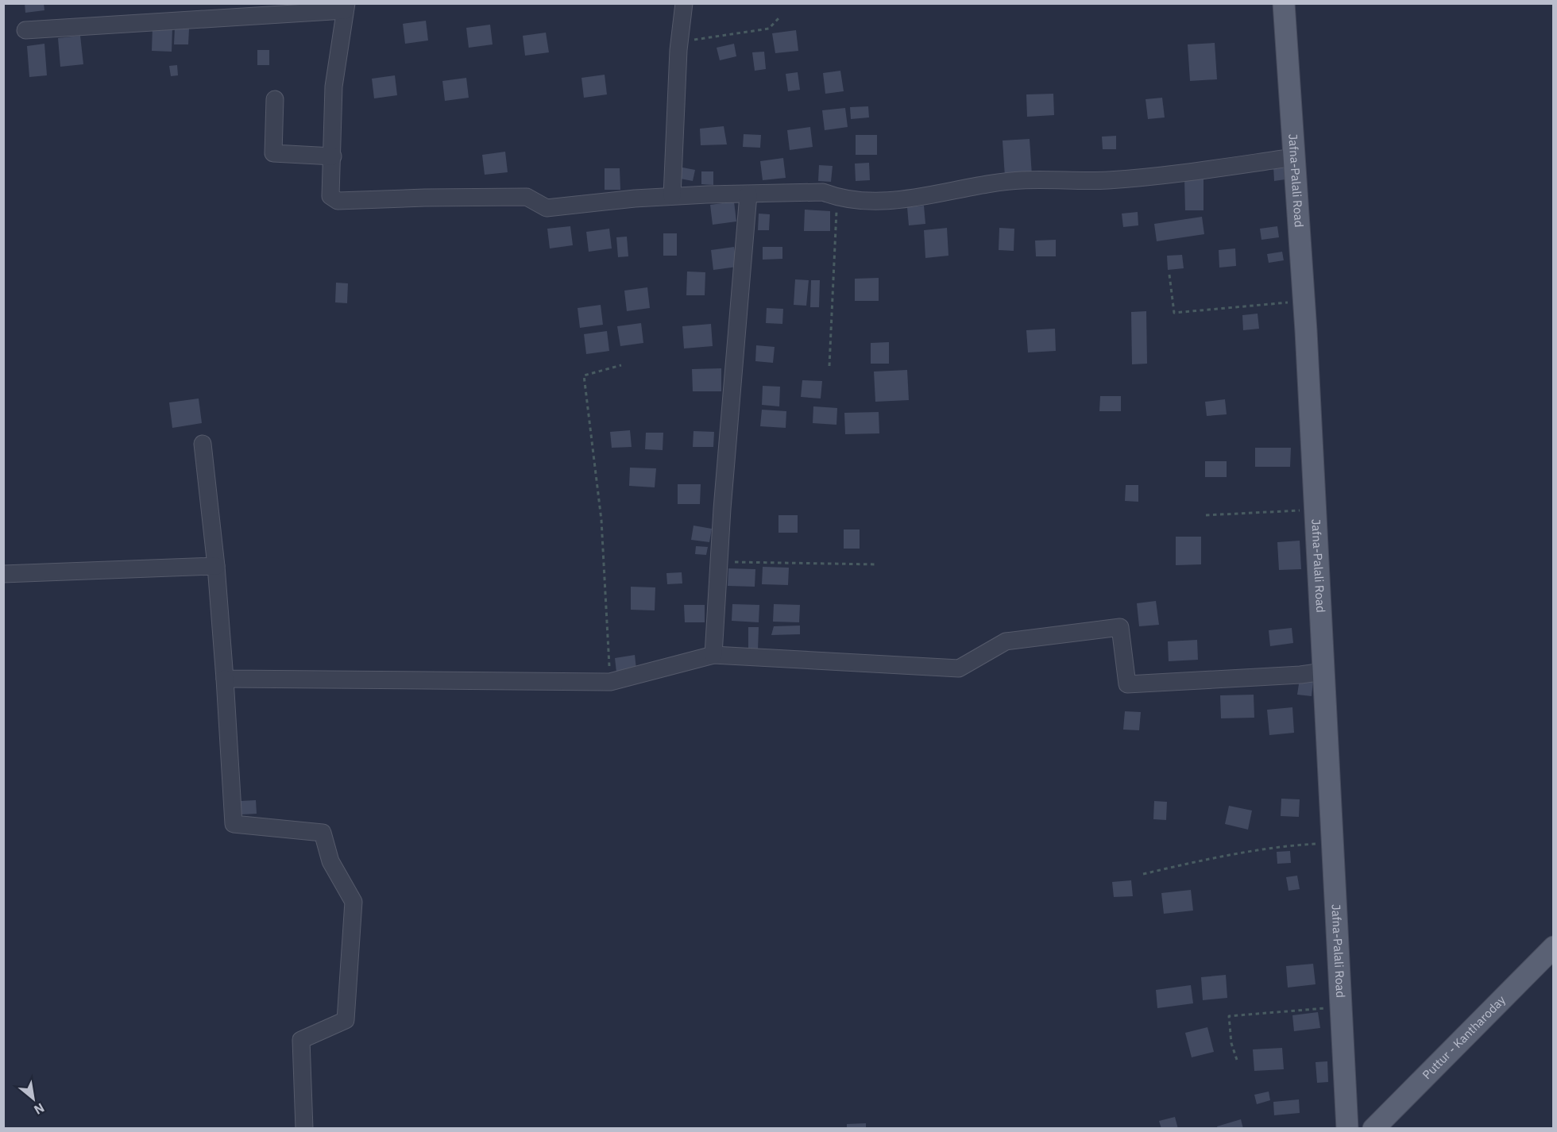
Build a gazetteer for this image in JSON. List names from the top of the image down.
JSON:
{
  "streets": {
    "main road": ["Jafna-Palali Road", "Puttur - Kantharoday"]
  },
  "north": "bottom right"
}
